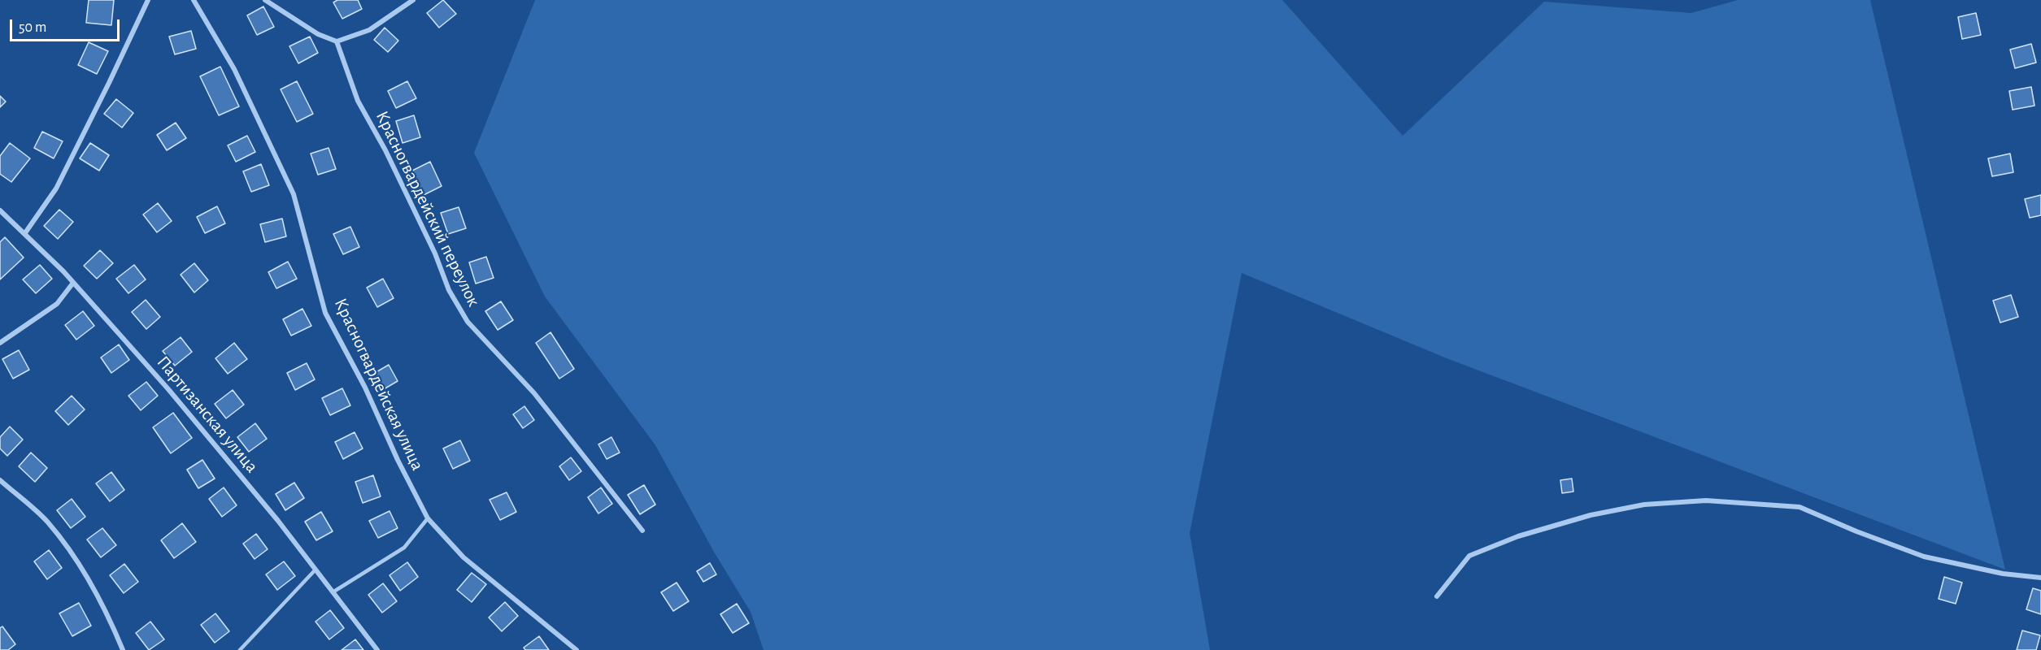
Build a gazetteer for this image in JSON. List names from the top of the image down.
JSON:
{
  "streets": {
    "street": ["Красногвардейский переулок", "Красногвардейская улица", "Партизанская улица"]
  },
  "scale_bar": "50 m"
}
